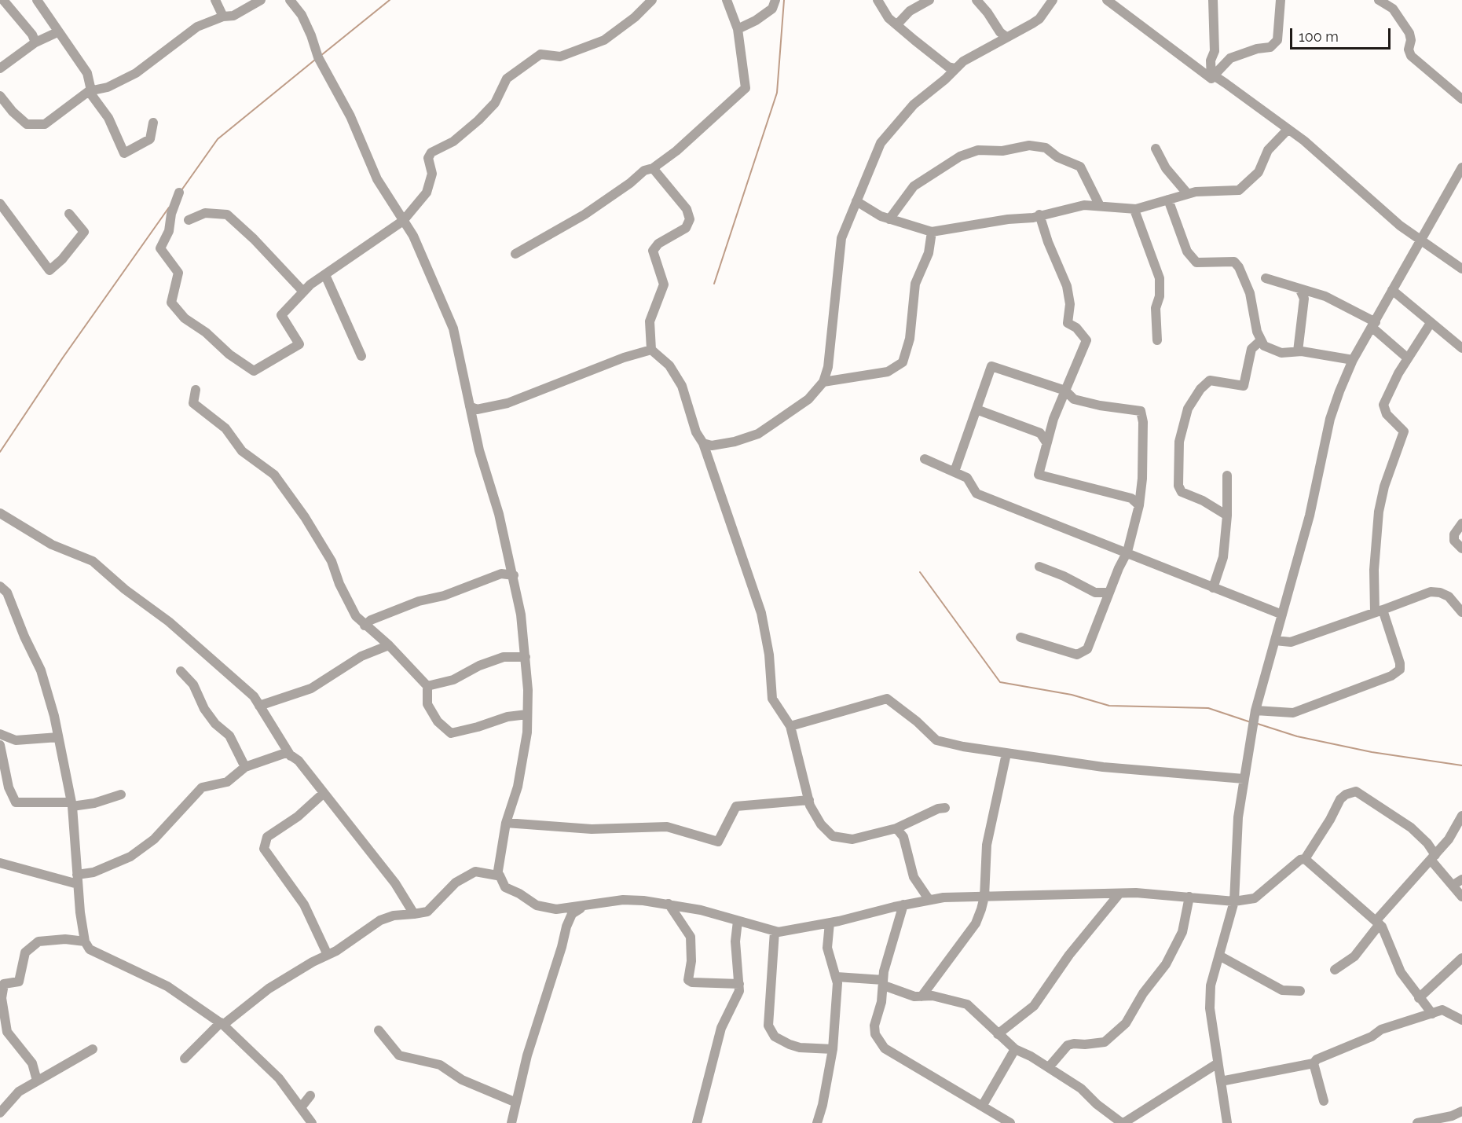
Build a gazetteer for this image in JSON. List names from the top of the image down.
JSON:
{
  "scale_bar": "100 m"
}
